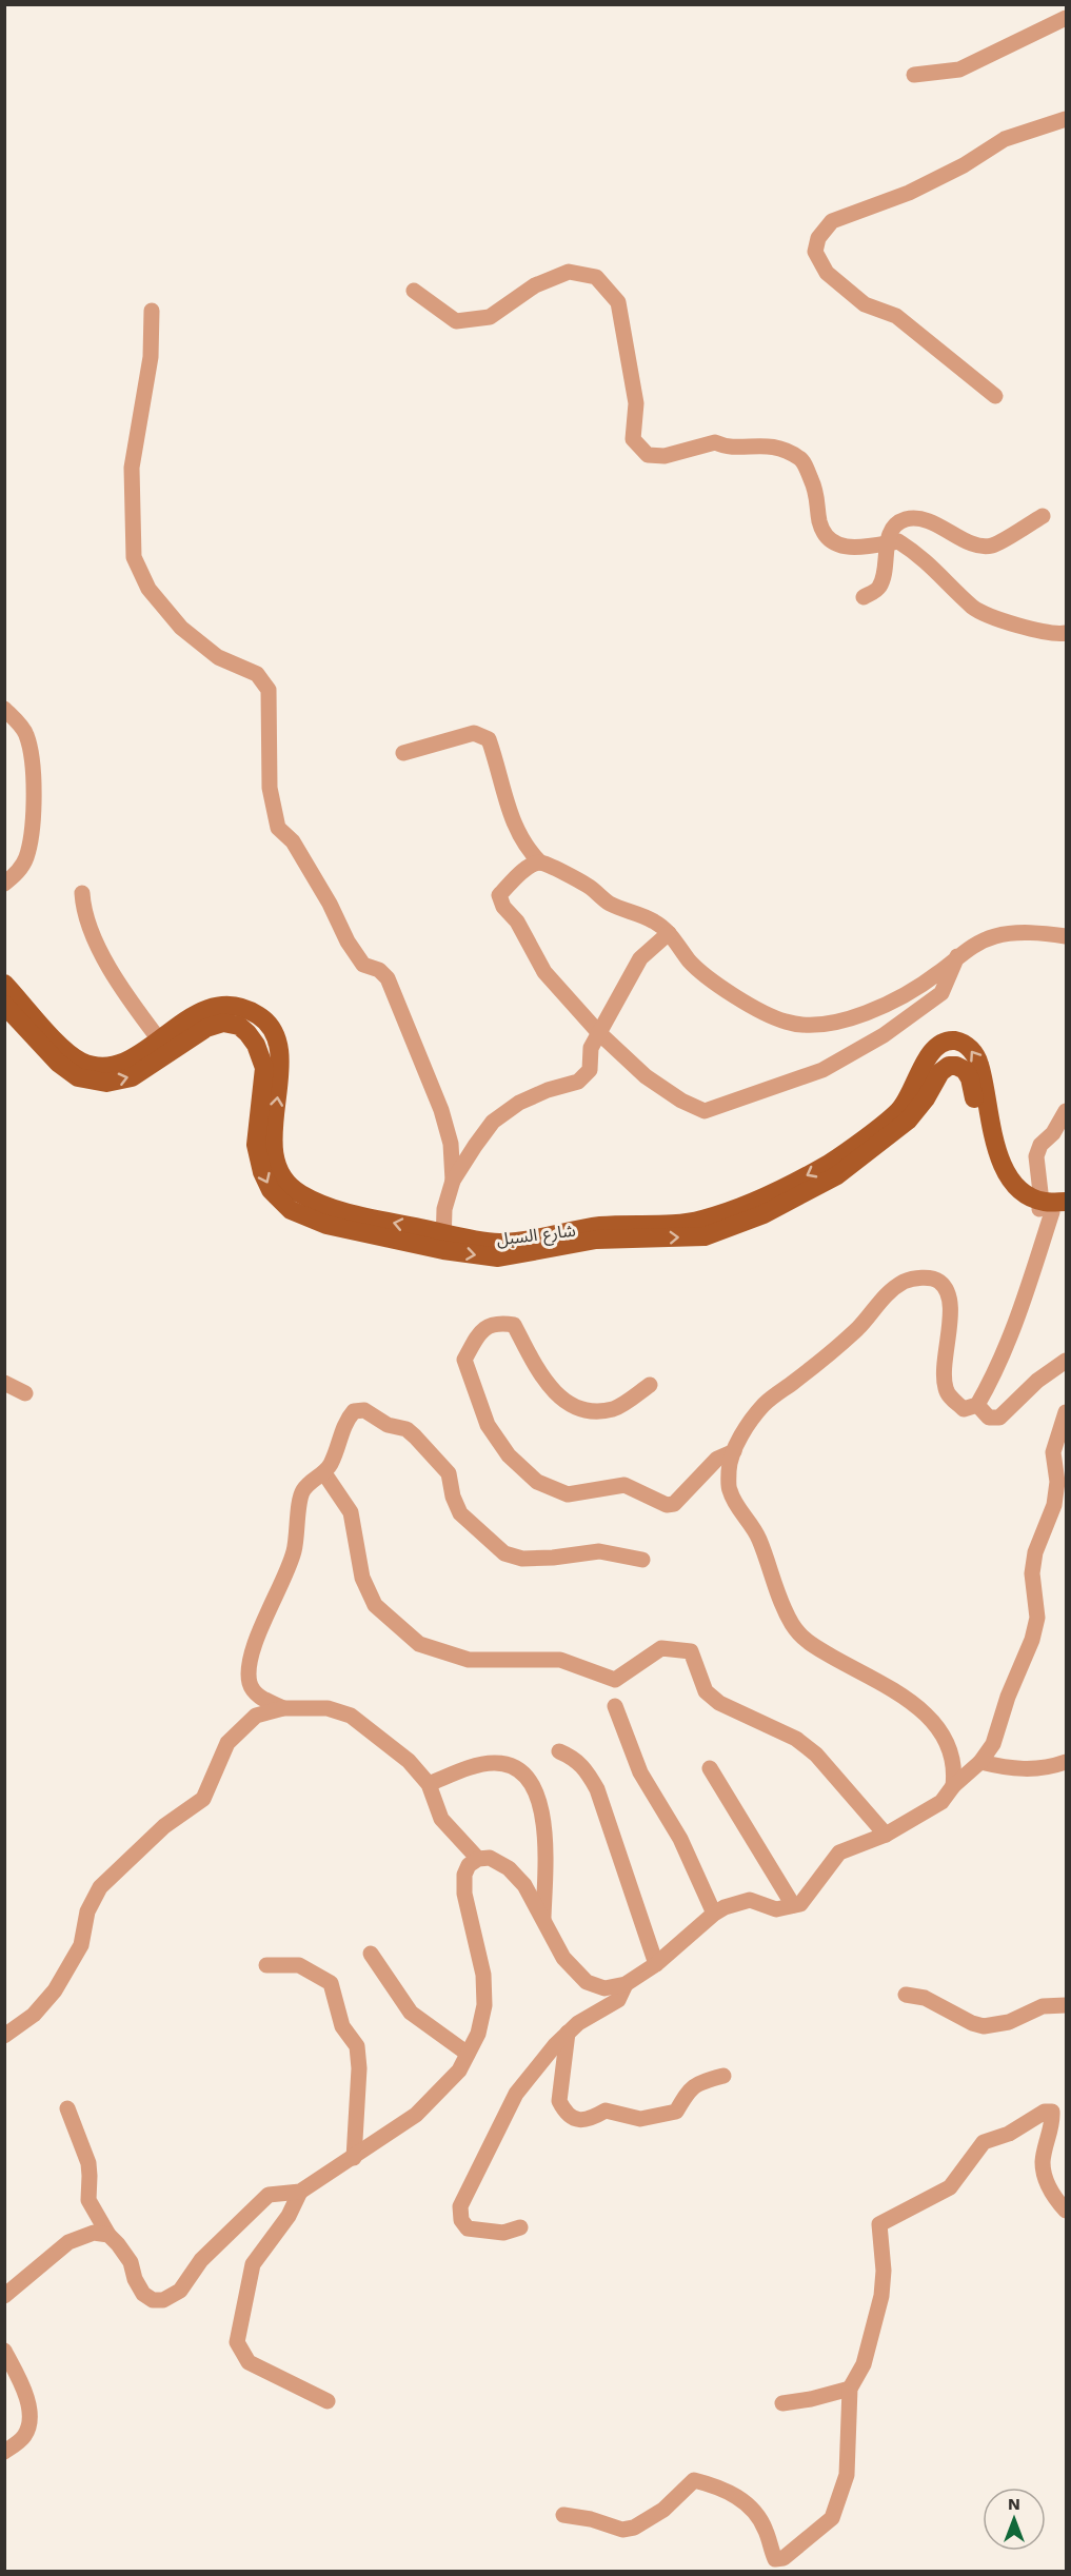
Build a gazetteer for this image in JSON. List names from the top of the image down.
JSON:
{
  "streets": {
    "main road": ["شارع السبل"]
  },
  "north": "top"
}
